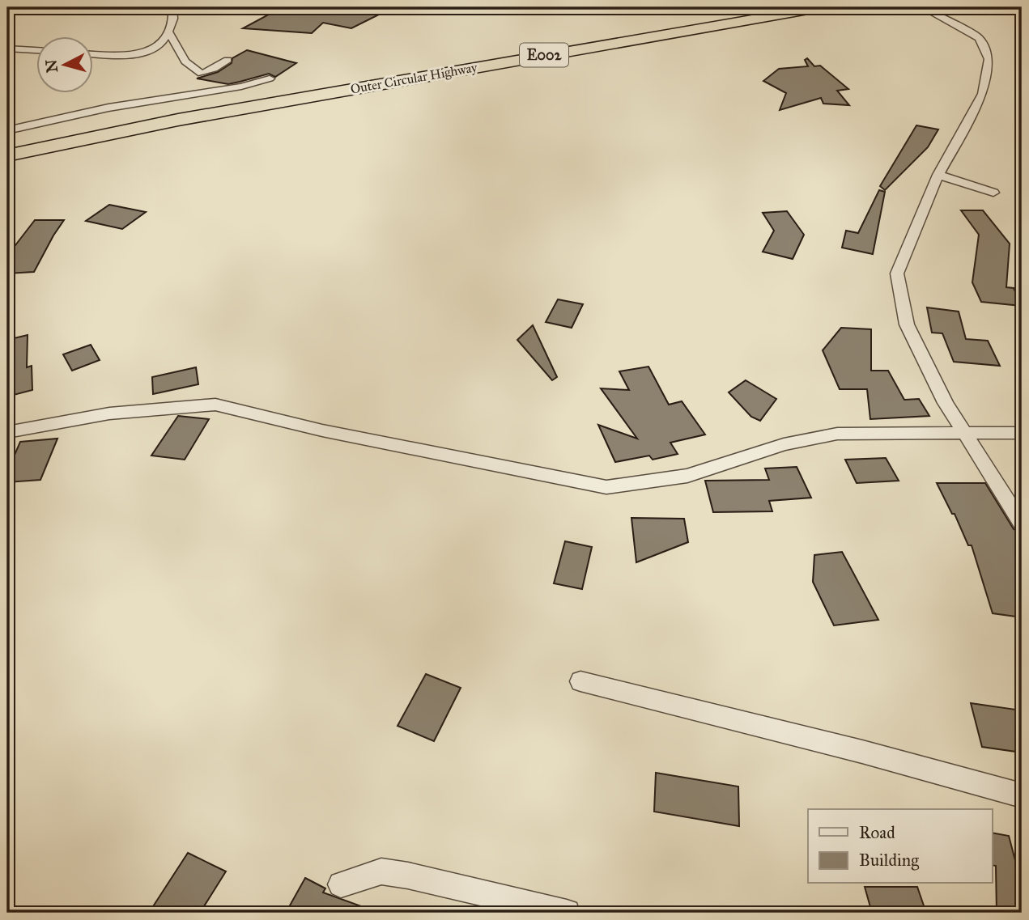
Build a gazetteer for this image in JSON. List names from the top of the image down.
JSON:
{
  "streets": {
    "highway": ["E002", "Outer Circular Highway"]
  },
  "legend": ["Road", "Building"],
  "north": "left"
}
